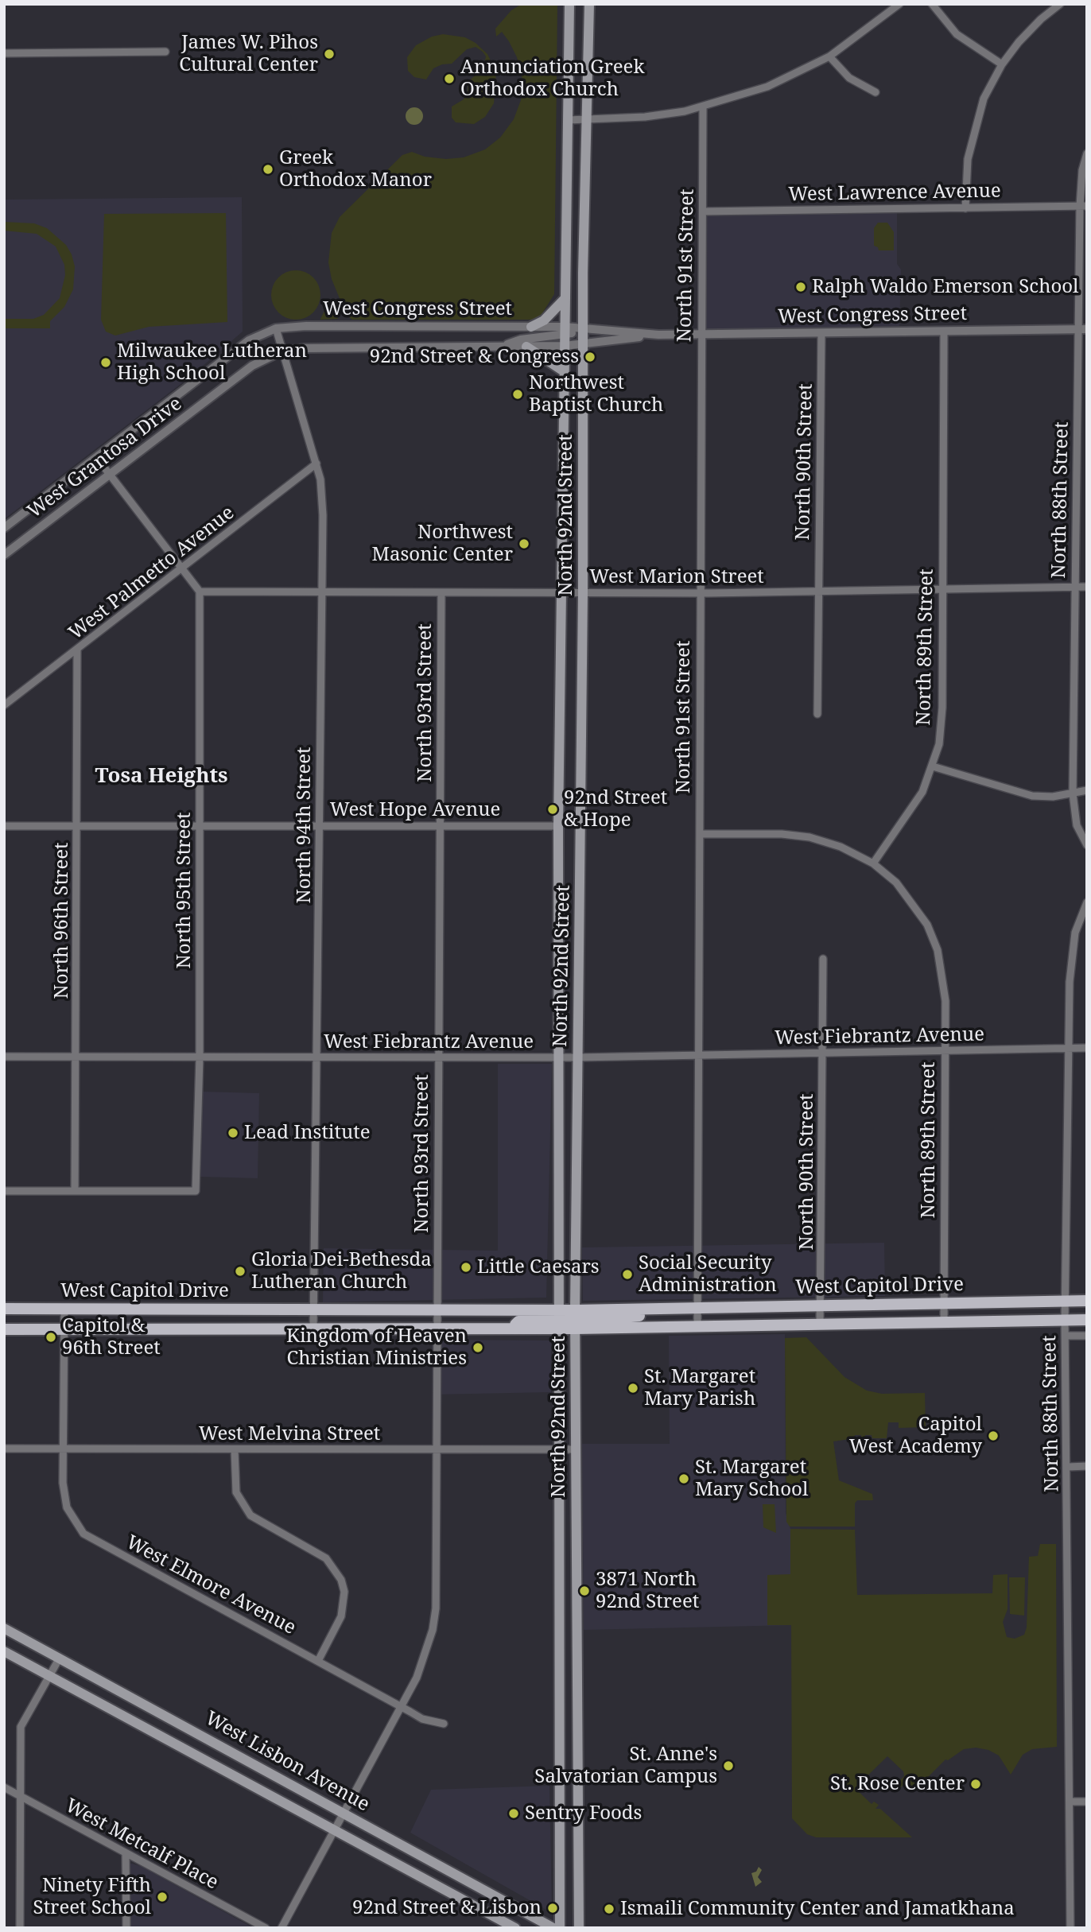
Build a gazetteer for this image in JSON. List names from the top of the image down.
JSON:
{
  "streets": {
    "main road": ["North 92nd Street", "West Capitol Drive", "West Lisbon Avenue"],
    "street": [
      "West Lawrence Avenue",
      "North 91st Street",
      "West Congress Street",
      "West Grantosa Drive",
      "North 90th Street",
      "North 88th Street",
      "West Palmetto Avenue",
      "West Marion Street",
      "North 89th Street",
      "North 93rd Street",
      "West Hope Avenue",
      "North 94th Street",
      "North 95th Street",
      "North 96th Street",
      "West Fiebrantz Avenue",
      "West Melvina Street",
      "West Elmore Avenue",
      "West Metcalf Place"
    ]
  },
  "crossings": [
    ["West Lawrence Avenue", "North 91st Street"],
    ["West Lawrence Avenue", "North 88th Street"],
    ["North 91st Street", "West Congress Street"],
    ["North 91st Street", "West Marion Street"],
    ["North 91st Street", "West Fiebrantz Avenue"],
    ["North 91st Street", "West Capitol Drive"],
    ["West Congress Street", "West Grantosa Drive"],
    ["West Congress Street", "North 90th Street"],
    ["West Congress Street", "North 88th Street"],
    ["West Congress Street", "North 92nd Street"],
    ["West Congress Street", "North 89th Street"],
    ["West Congress Street", "North 94th Street"],
    ["West Grantosa Drive", "North 94th Street"],
    ["North 90th Street", "West Marion Street"],
    ["North 90th Street", "West Fiebrantz Avenue"],
    ["North 90th Street", "West Capitol Drive"],
    ["North 88th Street", "West Marion Street"],
    ["North 88th Street", "West Fiebrantz Avenue"],
    ["North 88th Street", "West Capitol Drive"],
    ["North 92nd Street", "West Marion Street"],
    ["North 92nd Street", "West Hope Avenue"],
    ["North 92nd Street", "West Fiebrantz Avenue"],
    ["North 92nd Street", "West Capitol Drive"],
    ["North 92nd Street", "West Melvina Street"],
    ["West Palmetto Avenue", "North 94th Street"],
    ["West Palmetto Avenue", "North 96th Street"],
    ["West Marion Street", "North 89th Street"],
    ["West Marion Street", "North 93rd Street"],
    ["West Marion Street", "North 94th Street"],
    ["West Marion Street", "North 95th Street"],
    ["North 89th Street", "West Fiebrantz Avenue"],
    ["North 89th Street", "West Capitol Drive"],
    ["North 93rd Street", "West Hope Avenue"],
    ["North 93rd Street", "West Fiebrantz Avenue"],
    ["North 93rd Street", "West Capitol Drive"],
    ["North 93rd Street", "West Melvina Street"],
    ["North 93rd Street", "West Elmore Avenue"],
    ["North 93rd Street", "West Lisbon Avenue"],
    ["West Hope Avenue", "North 94th Street"],
    ["West Hope Avenue", "North 95th Street"],
    ["West Hope Avenue", "North 96th Street"],
    ["North 94th Street", "West Fiebrantz Avenue"],
    ["North 94th Street", "West Capitol Drive"],
    ["North 95th Street", "North 96th Street"],
    ["North 95th Street", "West Fiebrantz Avenue"],
    ["North 96th Street", "West Fiebrantz Avenue"],
    ["West Melvina Street", "West Elmore Avenue"]
  ],
  "districts": ["Tosa Heights"],
  "places": [
    "James W. Pihos Cultural Center",
    "Annunciation Greek Orthodox Church",
    "Greek Orthodox Manor",
    "Ralph Waldo Emerson School",
    "92nd Street & Congress",
    "Milwaukee Lutheran High School",
    "Northwest Baptist Church",
    "Northwest Masonic Center",
    "92nd Street & Hope",
    "Lead Institute",
    "Little Caesars",
    "Gloria Dei-Bethesda Lutheran Church",
    "Social Security Administration",
    "Capitol & 96th Street",
    "Kingdom of Heaven Christian Ministries",
    "St. Margaret Mary Parish",
    "Capitol West Academy",
    "St. Margaret Mary School",
    "3871 North 92nd Street",
    "St. Anne's Salvatorian Campus",
    "St. Rose Center",
    "Sentry Foods",
    "Ninety Fifth Street School",
    "92nd Street & Lisbon",
    "Ismaili Community Center and Jamatkhana"
  ]
}
